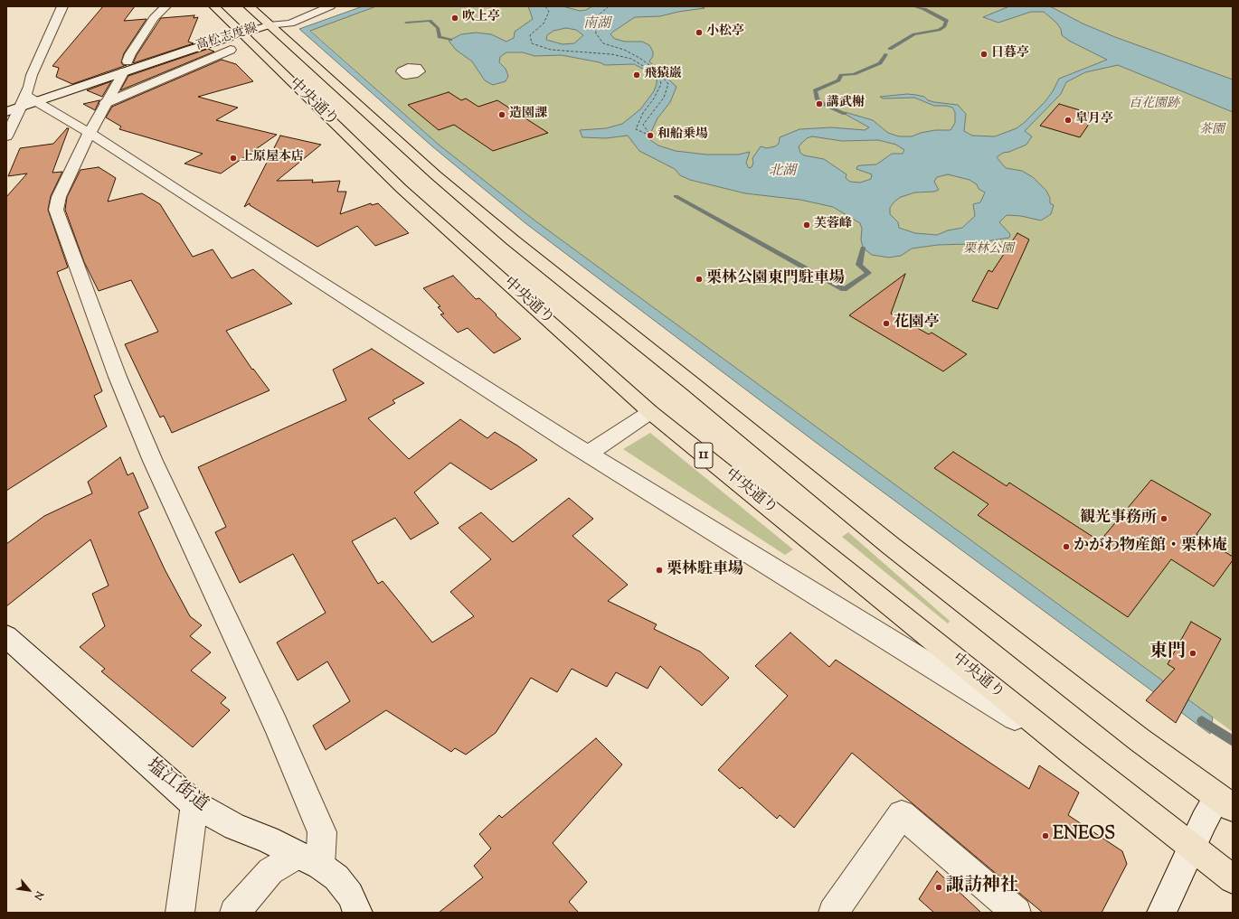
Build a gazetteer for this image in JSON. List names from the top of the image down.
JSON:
{
  "streets": {
    "highway": ["中央通り", "11"],
    "street": ["高松志度線", "塩江街道"]
  },
  "crossings": [
    ["高松志度線", "中央通り"],
    ["高松志度線", "11"],
    ["中央通り", "11"]
  ],
  "water": ["南湖", "北湖"],
  "parks": ["百花園跡", "茶園", "栗林公園"],
  "places": [
    "吹上亭",
    "小松亭",
    "日暮亭",
    "飛猿巌",
    "講武榭",
    "造園課",
    "皐月亭",
    "和船乗場",
    "上原屋本店",
    "芙蓉峰",
    "栗林公園東門駐車場",
    "花園亭",
    "観光事務所",
    "かがわ物産館・栗林庵",
    "栗林駐車場",
    "東門",
    "ENEOS",
    "諏訪神社"
  ],
  "north": "bottom right"
}
